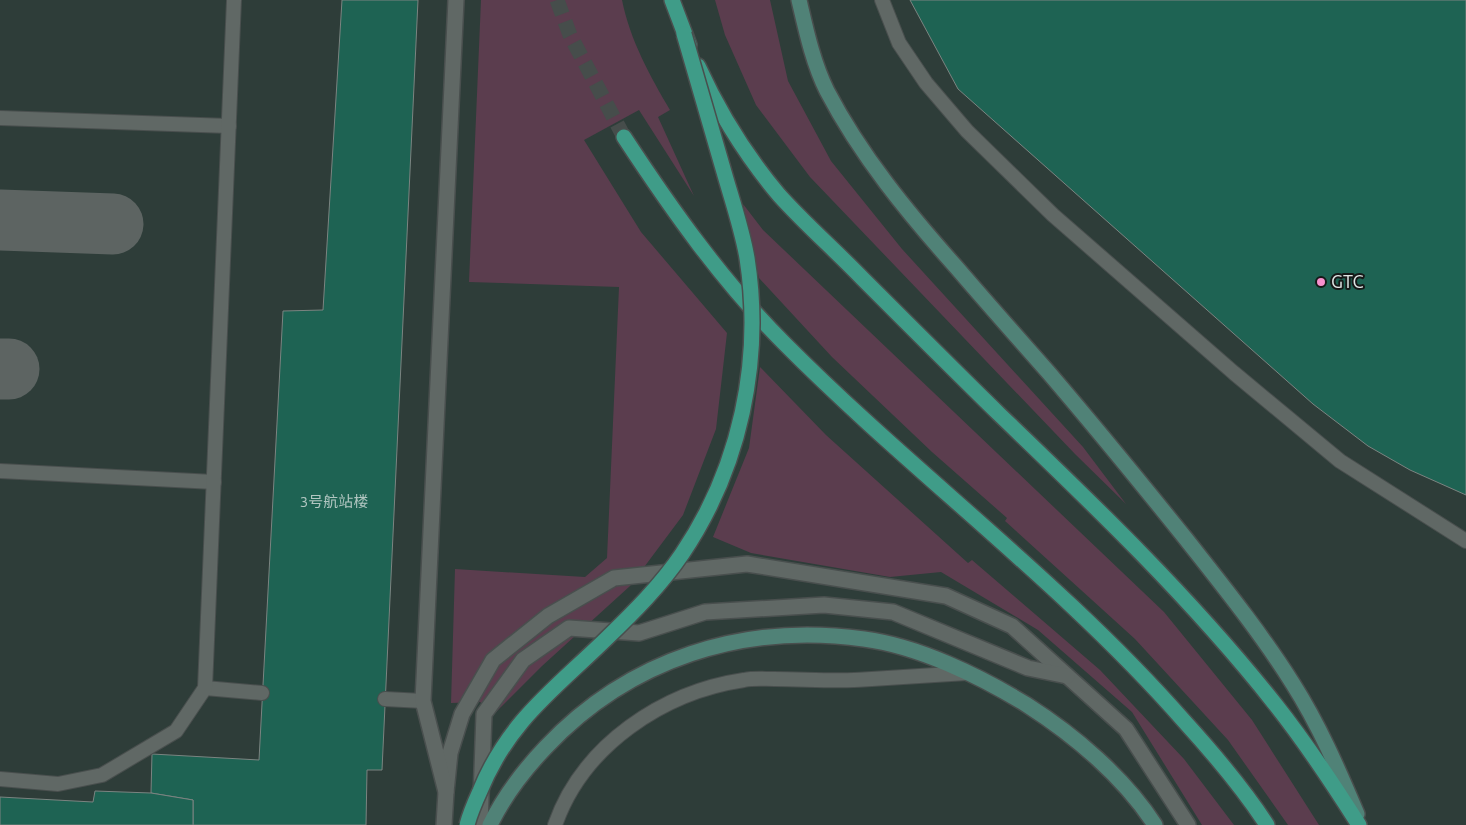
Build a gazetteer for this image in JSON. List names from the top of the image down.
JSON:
{
  "places": ["GTC"],
  "house_numbers": ["3号航站楼"]
}
